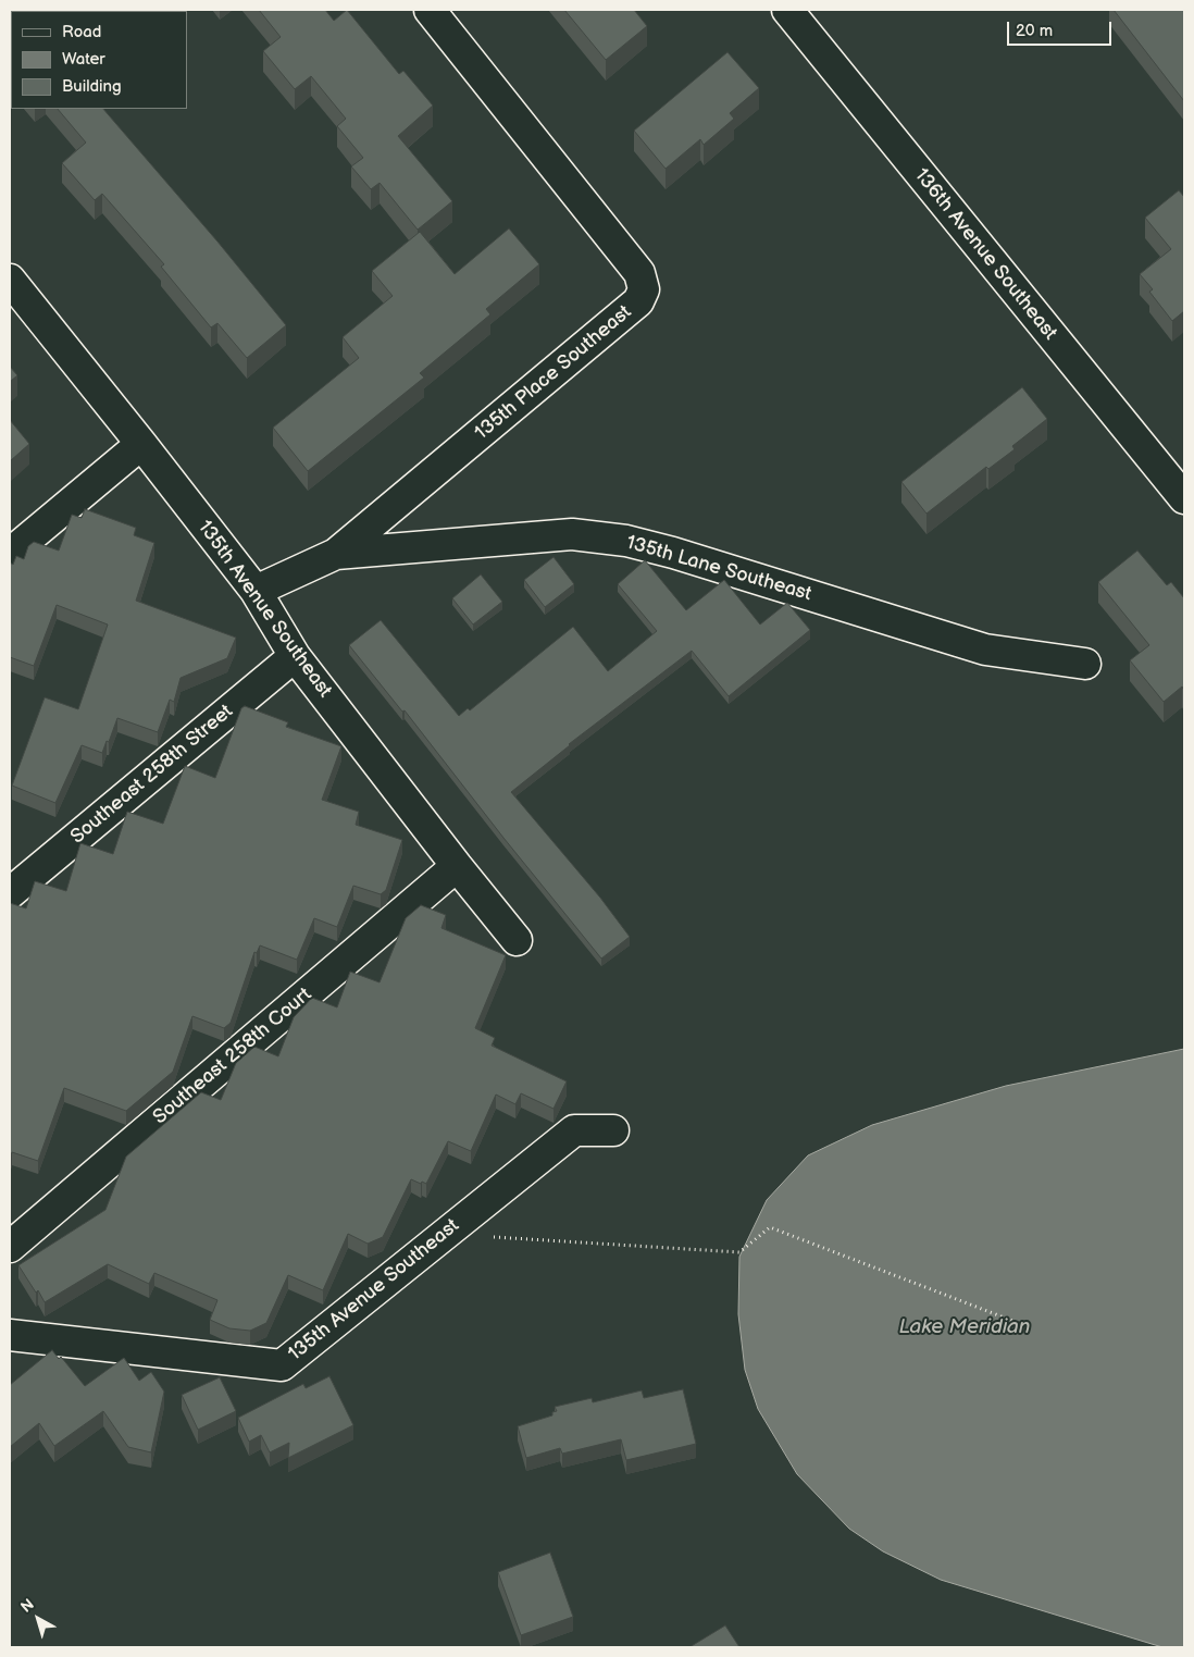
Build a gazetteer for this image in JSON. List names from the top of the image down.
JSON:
{
  "streets": {
    "street": [
      "136th Avenue Southeast",
      "135th Place Southeast",
      "135th Lane Southeast",
      "135th Avenue Southeast",
      "Southeast 258th Street",
      "Southeast 258th Court"
    ]
  },
  "crossings": [
    ["135th Place Southeast", "135th Lane Southeast"],
    ["135th Lane Southeast", "135th Avenue Southeast"],
    ["135th Avenue Southeast", "Southeast 258th Street"],
    ["135th Avenue Southeast", "Southeast 258th Court"]
  ],
  "water": ["Lake Meridian"],
  "legend": ["Road", "Water", "Building"],
  "scale_bar": "20 m",
  "north": "top left"
}
